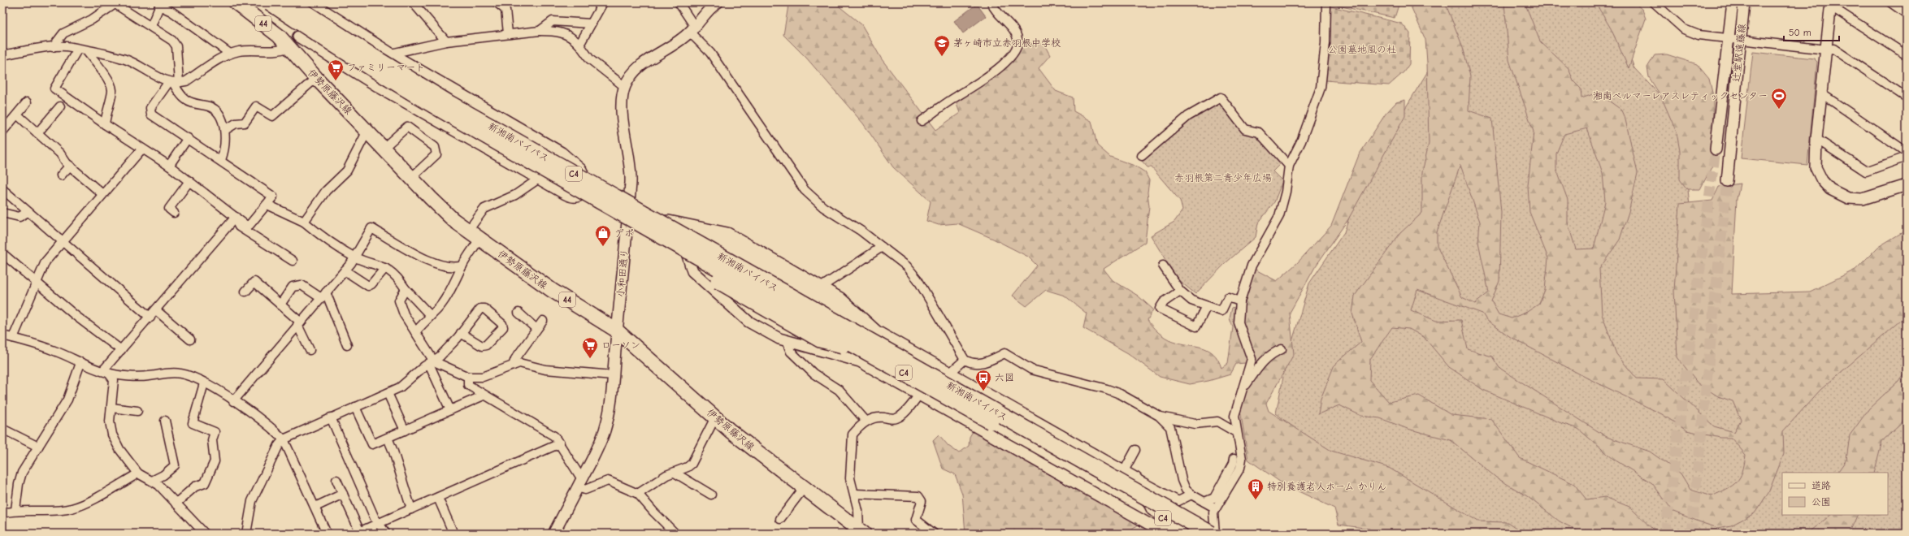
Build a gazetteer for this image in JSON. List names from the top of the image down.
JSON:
{
  "streets": {
    "highway": ["新湘南バイパス", "C4"],
    "main road": ["44", "伊勢原藤沢線"],
    "street": ["辻堂駅遠藤線", "小和田通り"]
  },
  "crossings": [
    ["伊勢原藤沢線", "小和田通り"]
  ],
  "parks": ["公園墓地風の杜", "赤羽根第二青少年広場"],
  "places": {
    "school or university": ["茅ヶ崎市立赤羽根中学校"],
    "supermarket": ["ファミリーマート", "ローソン"],
    "sports": ["湘南ベルマーレアスレティックセンター"],
    "shop": ["デポ"],
    "bus stop": ["六図"],
    "building": ["特別養護老人ホーム かりん"]
  },
  "legend": ["道路", "公園"],
  "scale_bar": "50 m"
}
